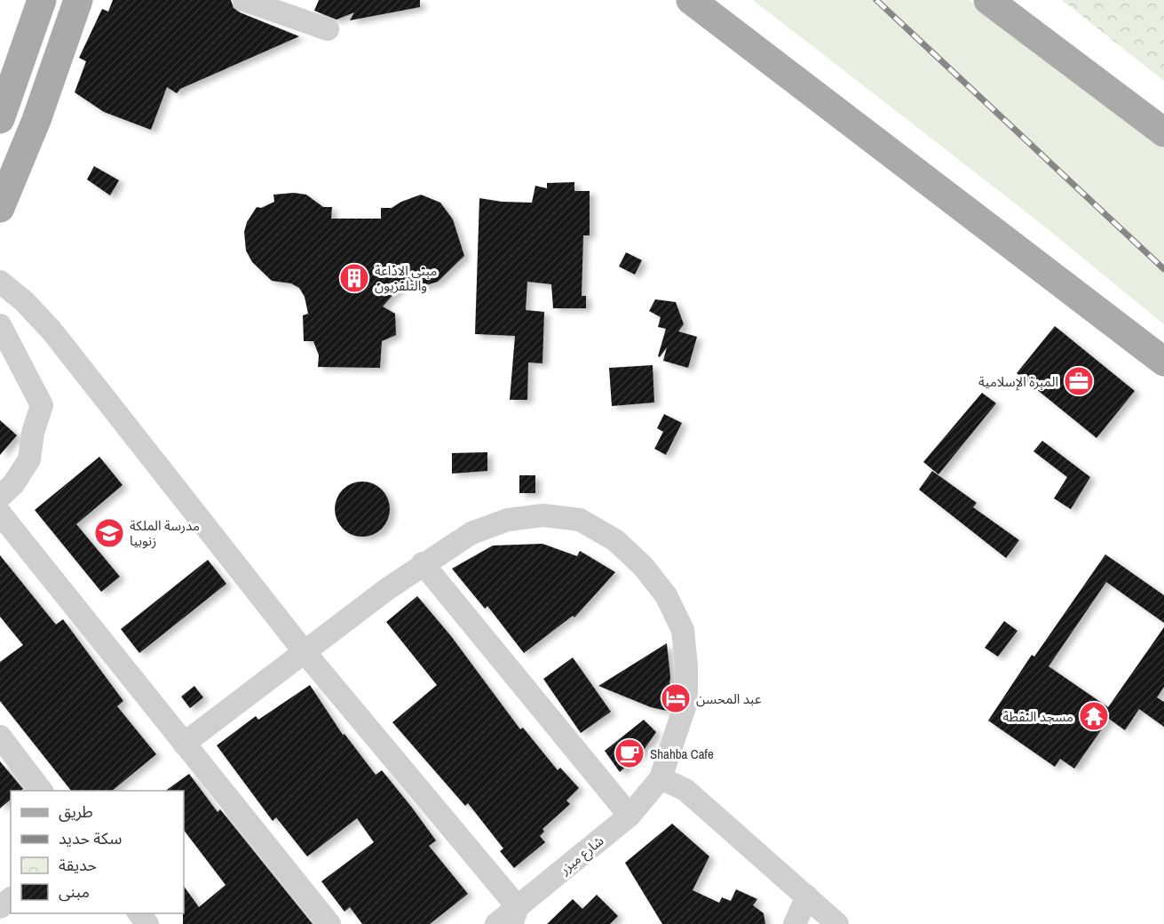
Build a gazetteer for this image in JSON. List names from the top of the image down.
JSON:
{
  "streets": {
    "street": ["شارع ميزر"]
  },
  "places": {
    "building": ["مبنى الاذاعة والتلفزيون"],
    "office": ["المبرة الإسلامية"],
    "school or university": ["مدرسة الملكة زنوبيا"],
    "hotel": ["عبد المحسن"],
    "temple": ["مسجد النقطة"],
    "cafe": ["Shahba Cafe"]
  },
  "legend": [
    "طريق",
    "سكة حديد",
    "حديقة",
    "مبنى"
  ]
}
